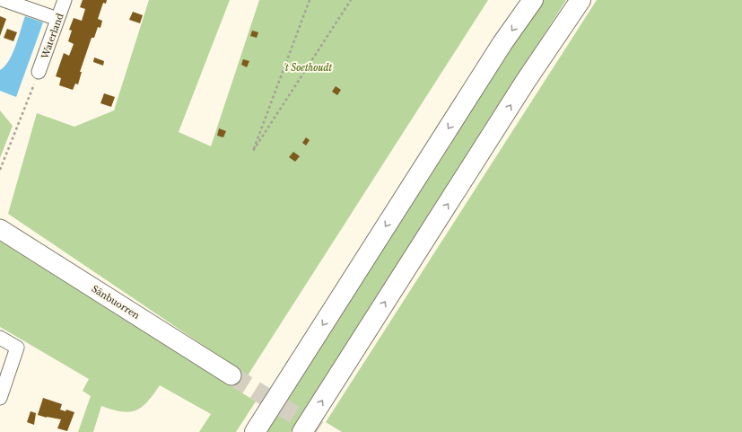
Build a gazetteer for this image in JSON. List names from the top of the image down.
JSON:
{
  "streets": {
    "street": ["Waterland", "Sânbuorren"]
  },
  "parks": ["'t Soethoudt"]
}
